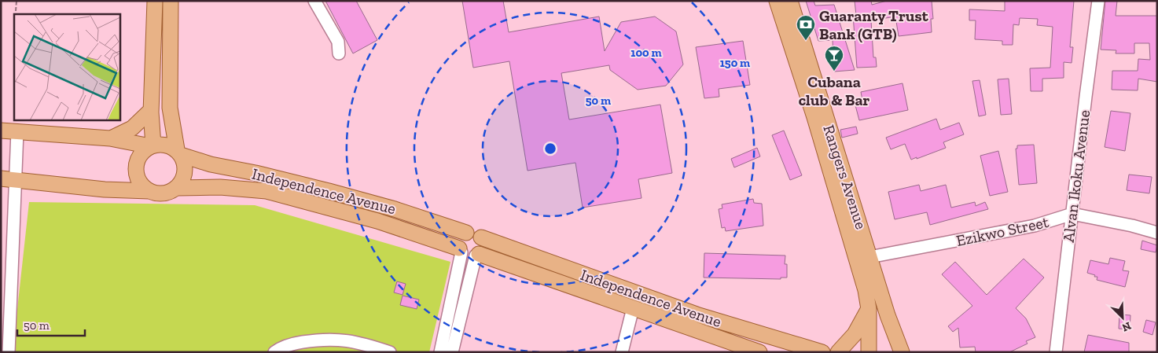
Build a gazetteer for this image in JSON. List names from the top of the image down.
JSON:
{
  "streets": {
    "main road": ["Rangers Avenue", "Independence Avenue"],
    "street": ["Alvan Ikoku Avenue", "Ezikwo Street"]
  },
  "crossings": [
    ["Alvan Ikoku Avenue", "Ezikwo Street"],
    ["Rangers Avenue", "Ezikwo Street"]
  ],
  "places": {
    "bank": ["Guaranty Trust Bank (GTB)"],
    "bar": ["Cubana club & Bar"]
  },
  "scale_bar": "50 m",
  "north": "bottom right",
  "rings": ["100 m", "150 m", "50 m"]
}
